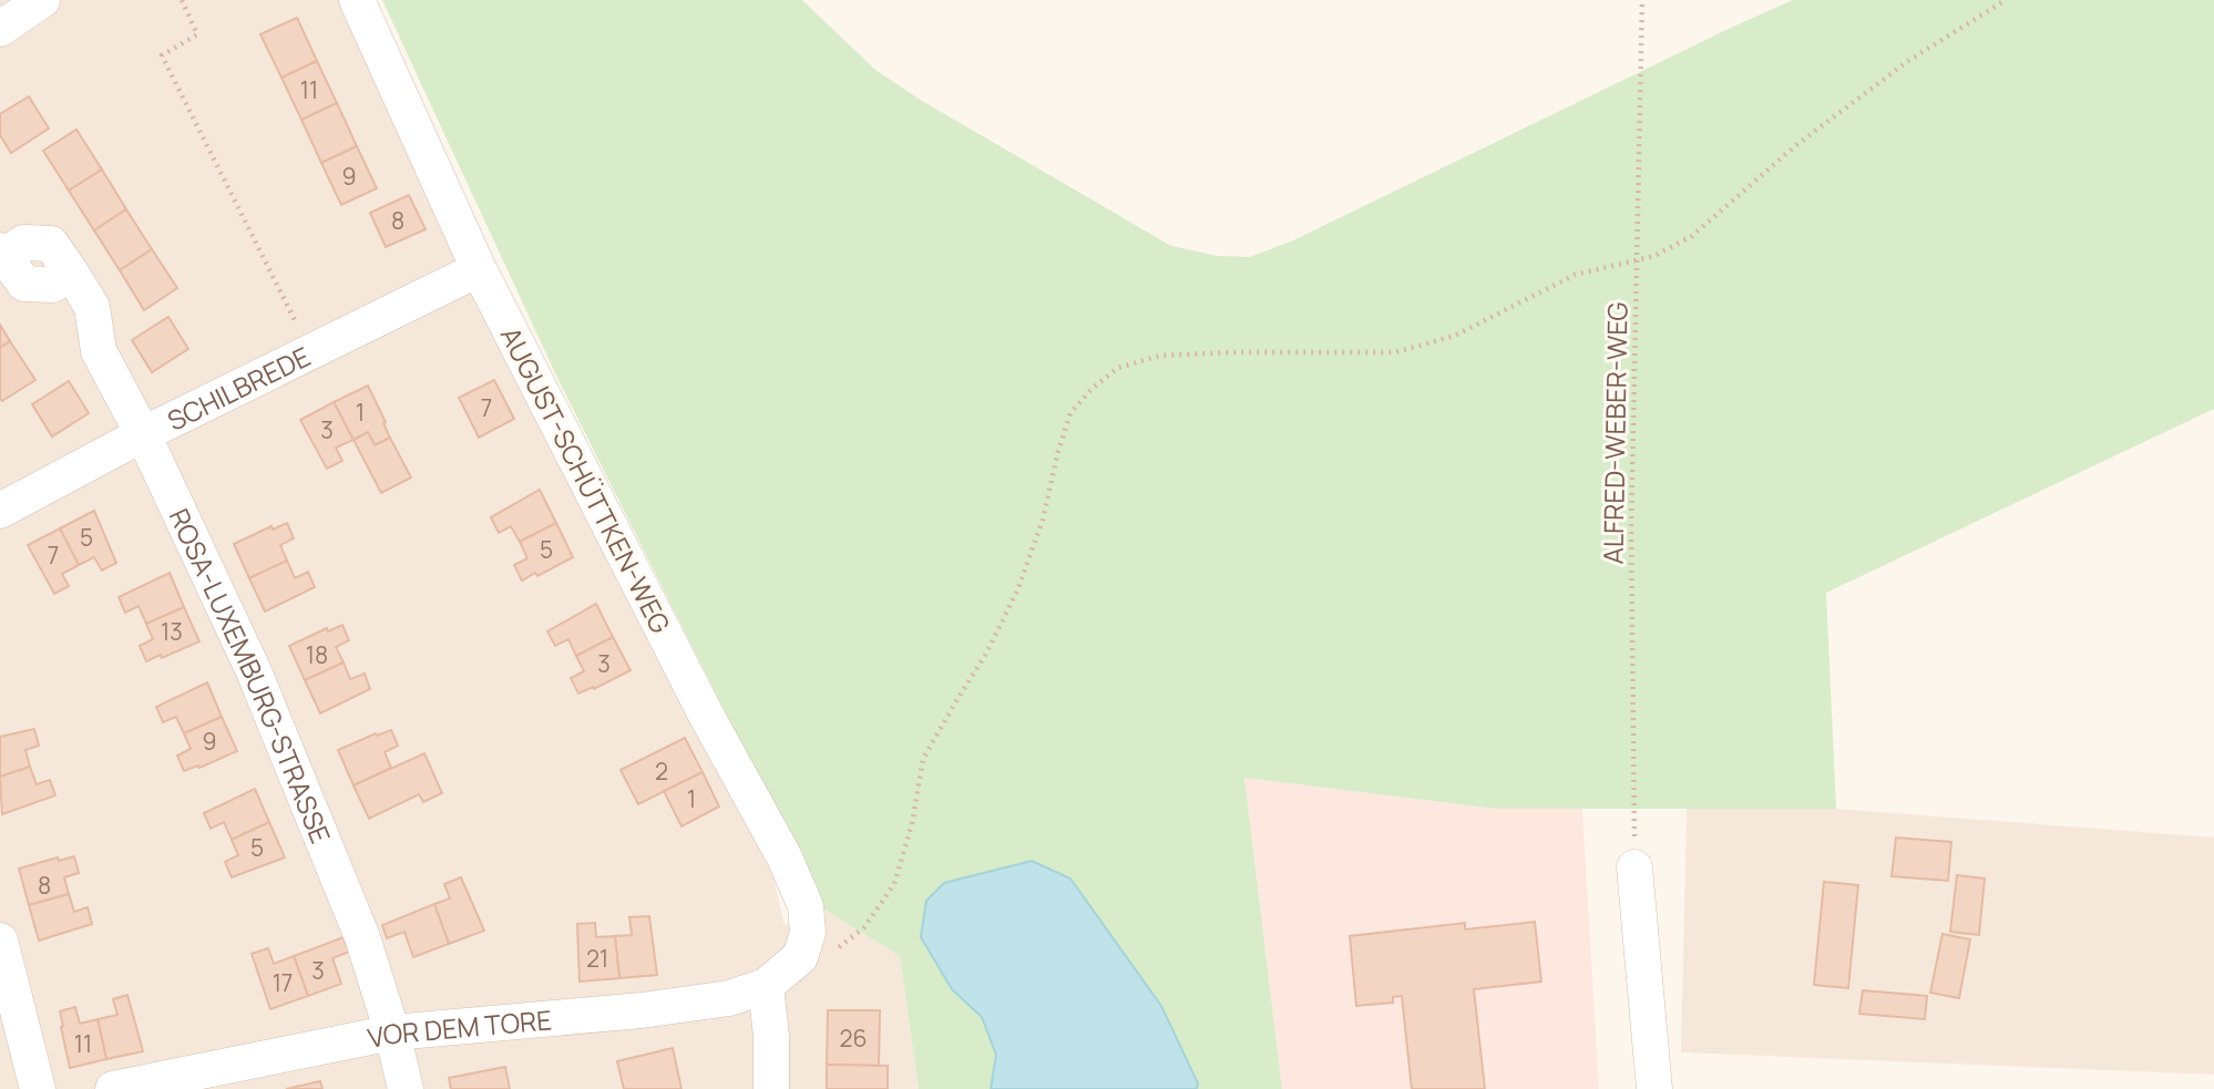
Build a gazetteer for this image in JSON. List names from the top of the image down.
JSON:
{
  "streets": {
    "street": [
      "SCHILBREDE",
      "AUGUST-SCHÜTTKEN-WEG",
      "ROSA-LUXEMBURG-STRASSE",
      "VOR DEM TORE"
    ],
    "path": ["ALFRED-WEBER-WEG"]
  },
  "crossings": [
    ["SCHILBREDE", "AUGUST-SCHÜTTKEN-WEG"],
    ["SCHILBREDE", "ROSA-LUXEMBURG-STRASSE"],
    ["AUGUST-SCHÜTTKEN-WEG", "VOR DEM TORE"],
    ["ROSA-LUXEMBURG-STRASSE", "VOR DEM TORE"]
  ],
  "house_numbers": [
    "11",
    "9",
    "8",
    "7",
    "1",
    "3",
    "5",
    "5",
    "7",
    "13",
    "18",
    "3",
    "9",
    "2",
    "1",
    "5",
    "8",
    "21",
    "3",
    "17",
    "26",
    "11"
  ]
}
